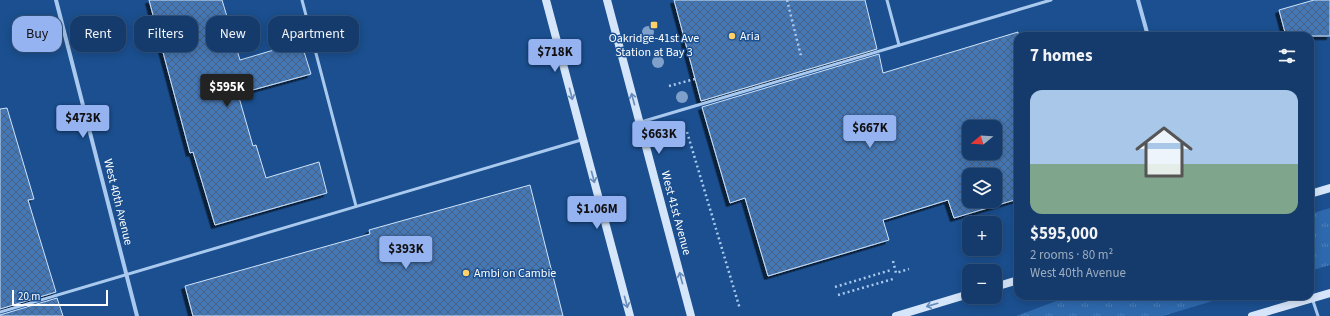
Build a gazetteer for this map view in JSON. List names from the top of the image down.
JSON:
{
  "streets": {
    "main road": ["West 41st Avenue"],
    "street": ["West 40th Avenue"]
  },
  "places": {
    "transit": ["Oakridge-41st Ave Station at Bay 3"],
    "other": ["Aria", "Ambi on Cambie"]
  },
  "scale_bar": "20 m",
  "north": "left",
  "page": {
    "chip": [
      "Buy",
      "Rent",
      "Filters",
      "New",
      "Apartment"
    ],
    "heading": "7 homes",
    "price": [
      "$718K",
      "$595K",
      "$473K",
      "$667K",
      "$663K",
      "$1.06M",
      "$393K"
    ],
    "list": [
      {
        "name": "$595,000",
        "note": "2 rooms · 80 m² · West 40th Avenue"
      }
    ],
    "map_buttons": ["+", "−"],
    "scale": "20 m"
  }
}
